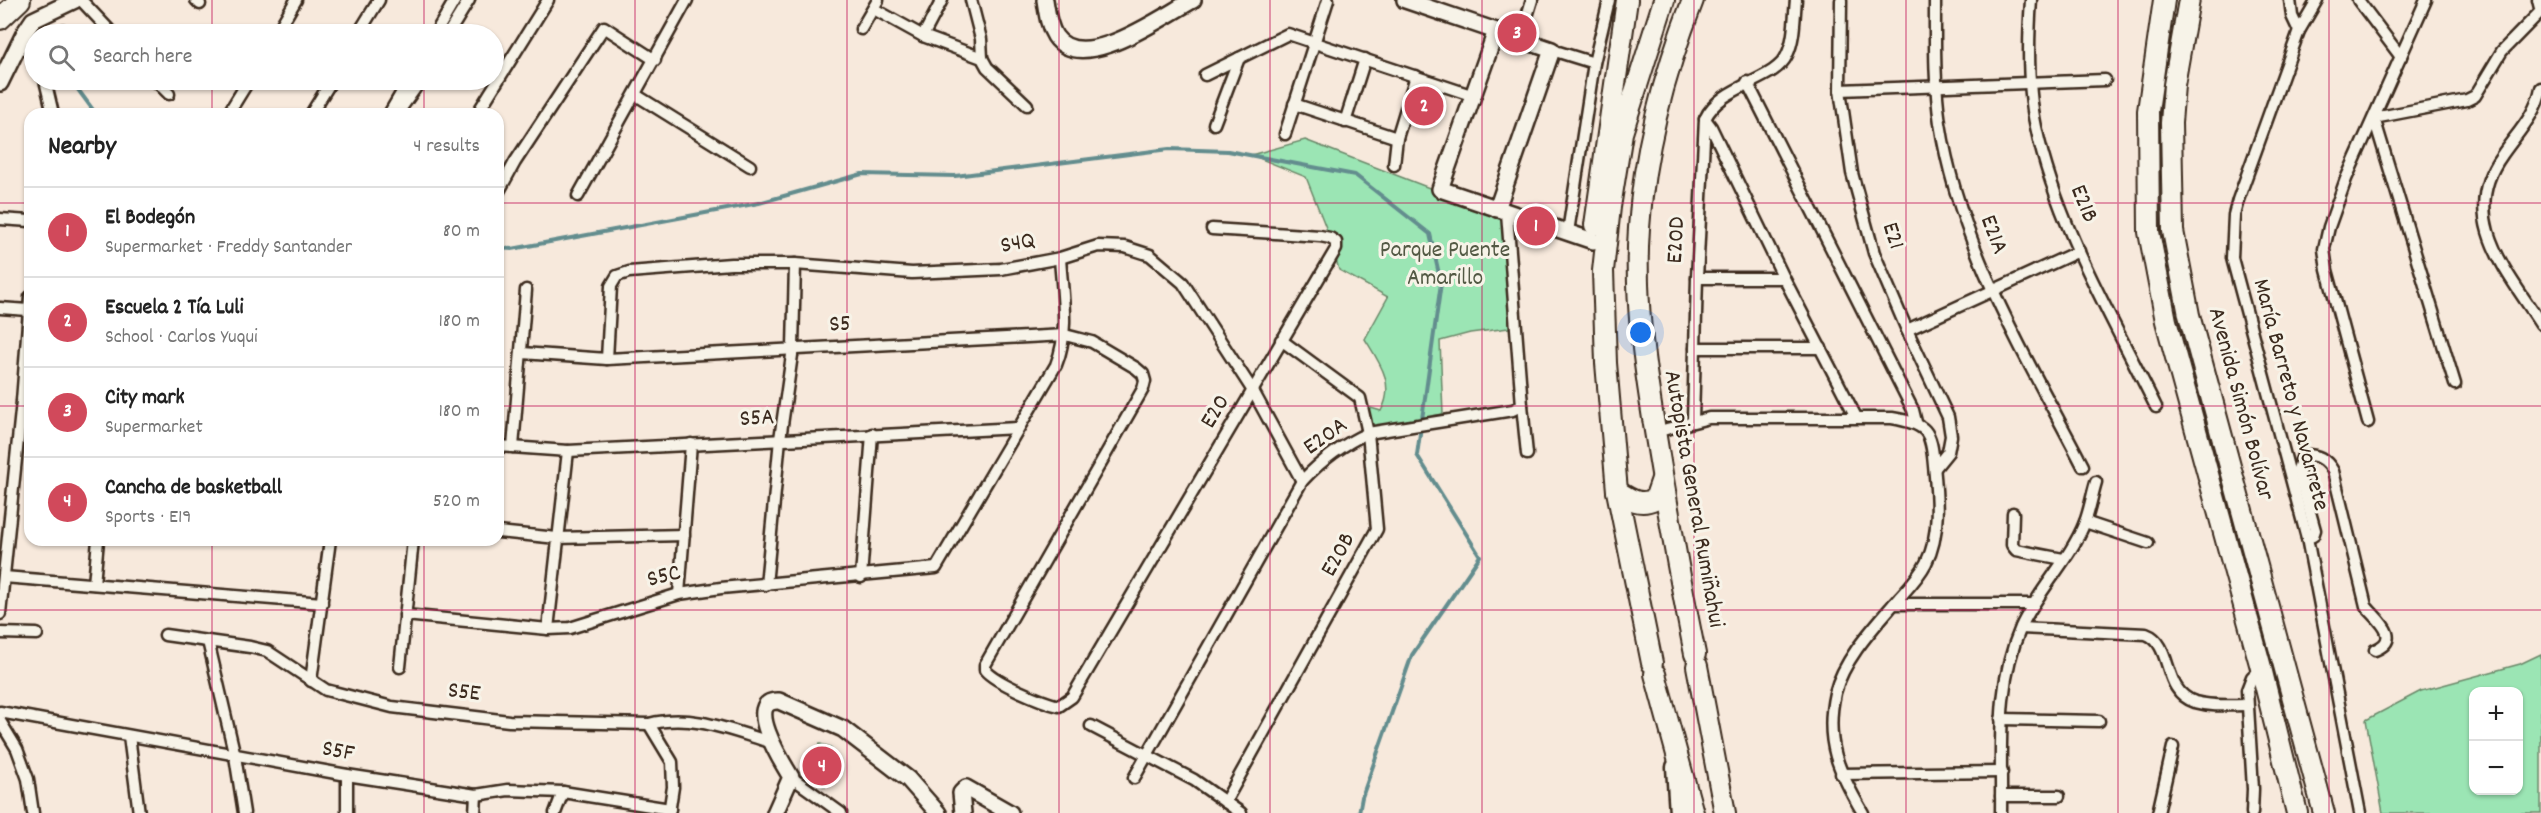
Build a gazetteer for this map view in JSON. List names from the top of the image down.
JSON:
{
  "streets": {
    "highway": ["Avenida Simón Bolívar", "Autopista General Rumiñahui"],
    "street": [
      "E21B",
      "E21A",
      "E21",
      "E20D",
      "S4Q",
      "S5",
      "María Barreto y Navarrete",
      "E20",
      "S5A",
      "E20A",
      "E20B",
      "S5C",
      "S5E",
      "S5F"
    ]
  },
  "crossings": [
    ["S4Q", "S5"],
    ["S4Q", "E20"],
    ["S4Q", "E20A"],
    ["S5", "E20"],
    ["E20", "E20B"],
    ["S5A", "S5C"],
    ["E20A", "E20B"]
  ],
  "parks": ["Parque Puente Amarillo"],
  "page": {
    "pins": [
      "3",
      "2",
      "1",
      "4"
    ],
    "search": "Search here",
    "heading": ["Nearby", "4 results"],
    "list": [
      {
        "mark": "1",
        "name": "El Bodegón",
        "note": "Supermarket · Freddy Santander",
        "value": "80 m"
      },
      {
        "mark": "2",
        "name": "Escuela 2 Tía Luli",
        "note": "School · Carlos Yuqui",
        "value": "180 m"
      },
      {
        "mark": "3",
        "name": "City mark",
        "note": "Supermarket",
        "value": "180 m"
      },
      {
        "mark": "4",
        "name": "Cancha de basketball",
        "note": "Sports · E19",
        "value": "520 m"
      }
    ],
    "map_buttons": ["+", "−"]
  }
}
